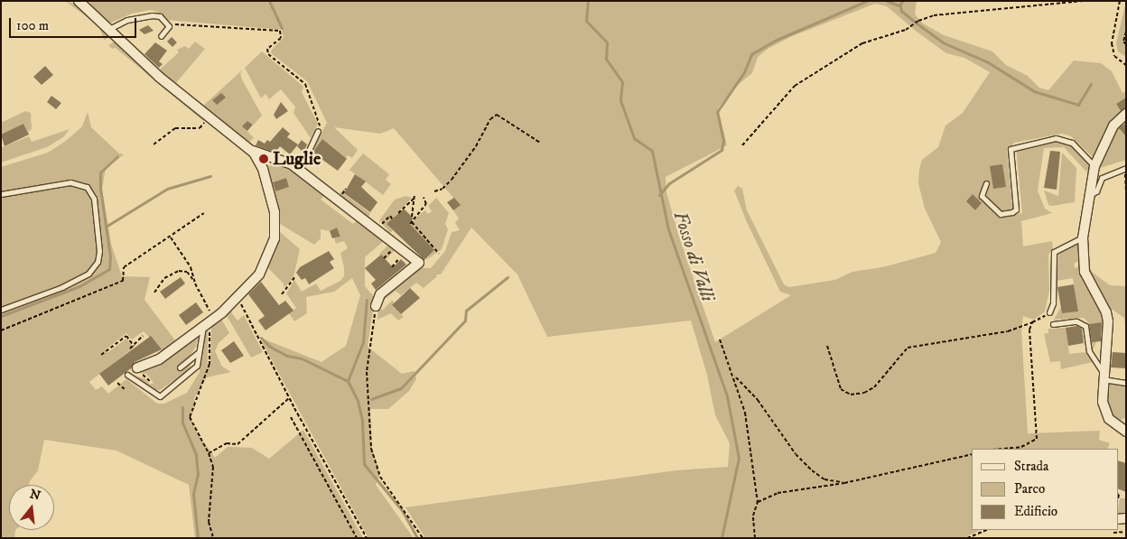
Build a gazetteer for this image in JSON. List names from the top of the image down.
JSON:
{
  "water": ["Fosso di Valli"],
  "places": ["Luglie"],
  "legend": ["Strada", "Parco", "Edificio"],
  "scale_bar": "100 m",
  "north": "top"
}
